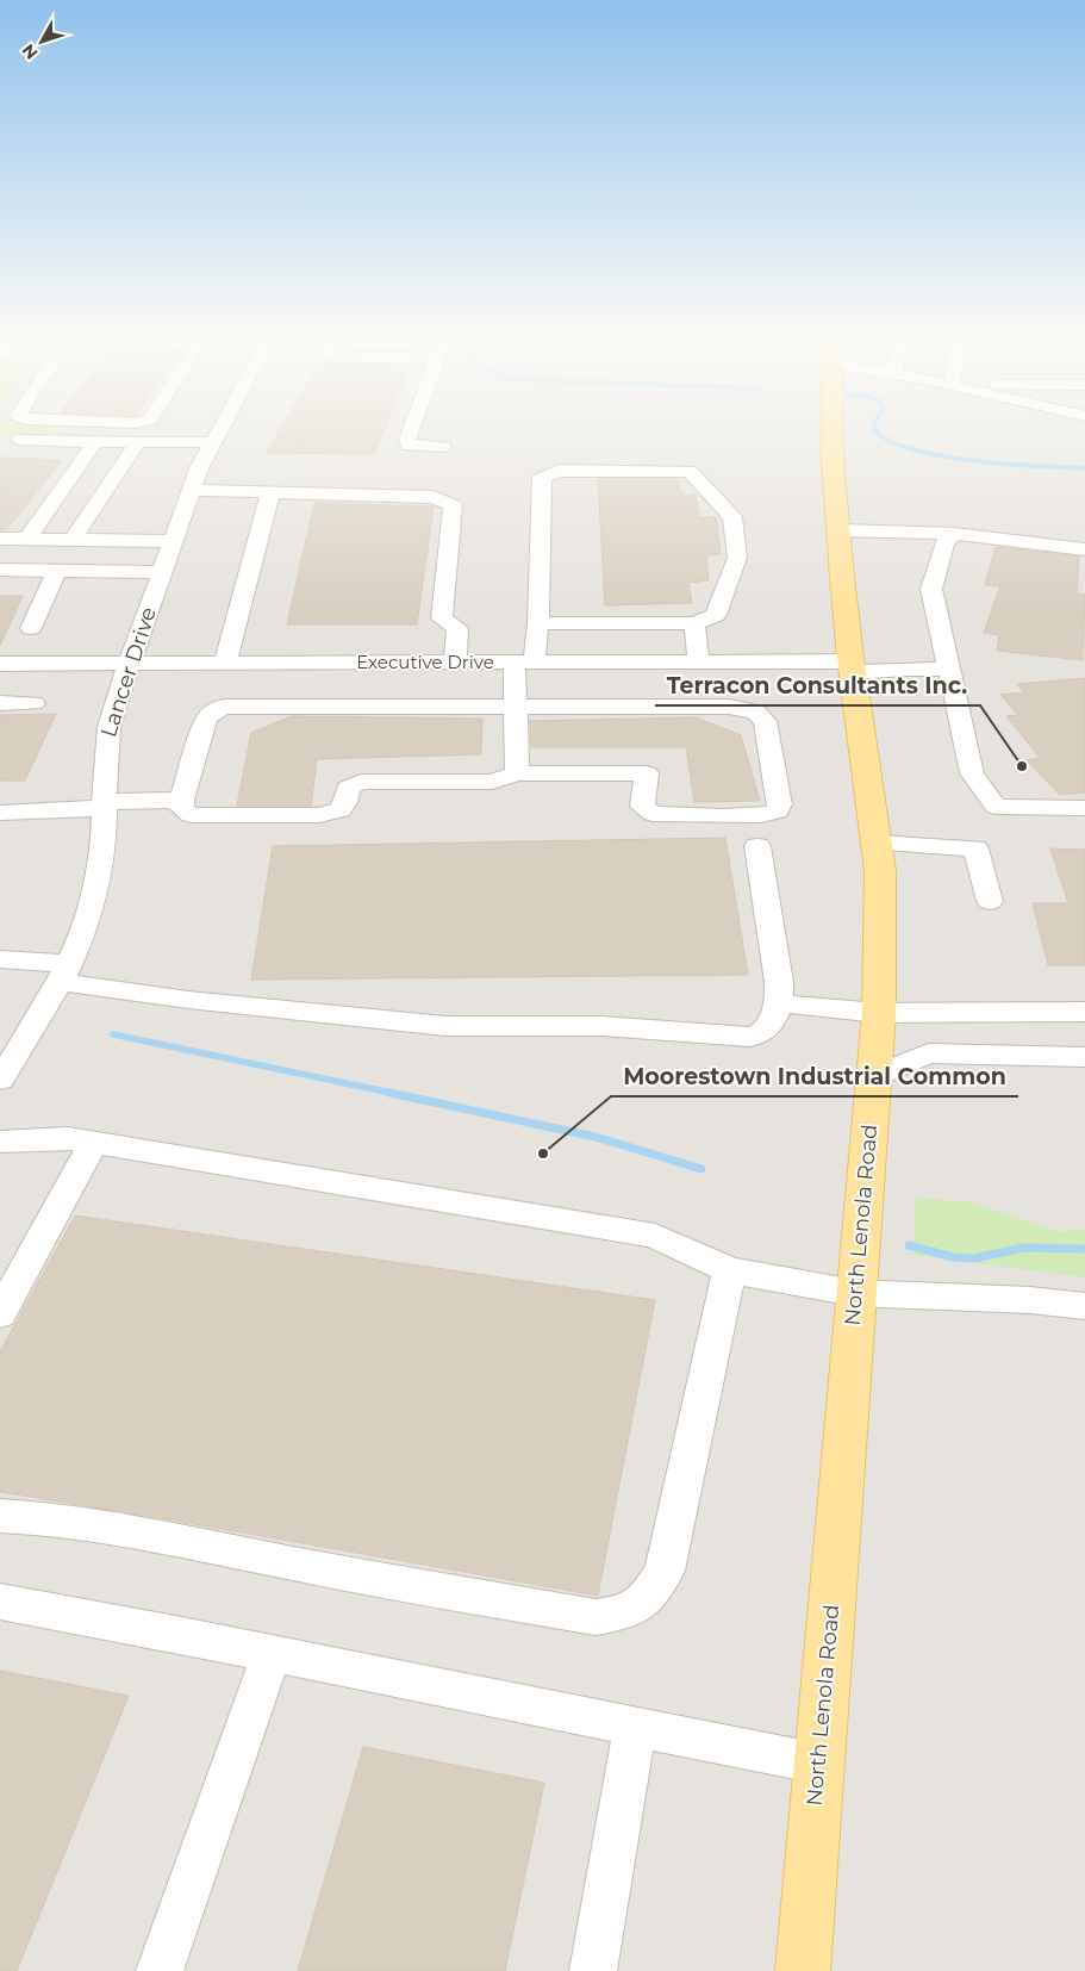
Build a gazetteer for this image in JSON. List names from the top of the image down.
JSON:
{
  "streets": {
    "main road": ["North Lenola Road"],
    "street": ["Executive Drive", "Lancer Drive"]
  },
  "crossings": [
    ["Executive Drive", "Lancer Drive"],
    ["Executive Drive", "North Lenola Road"]
  ],
  "places": ["Terracon Consultants Inc.", "Moorestown Industrial Common"],
  "north": "bottom left"
}
